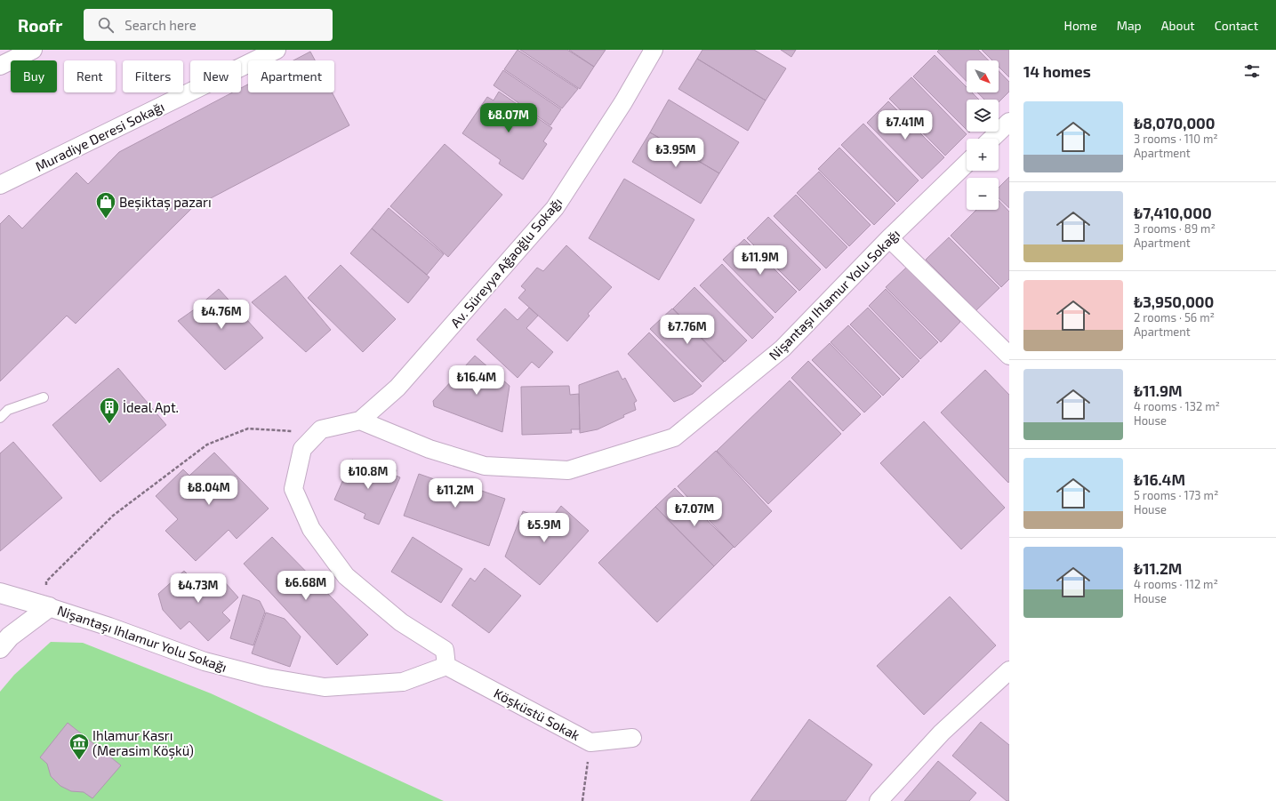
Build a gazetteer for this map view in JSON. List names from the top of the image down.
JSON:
{
  "streets": {
    "street": [
      "Muradiye Deresi Sokağı",
      "Av. Süreyya Ağaoğlu Sokağı",
      "Nişantaşı Ihlamur Yolu Sokağı",
      "Köşküstü Sokak"
    ]
  },
  "crossings": [
    ["Av. Süreyya Ağaoğlu Sokağı", "Nişantaşı Ihlamur Yolu Sokağı"],
    ["Nişantaşı Ihlamur Yolu Sokağı", "Köşküstü Sokak"]
  ],
  "places": {
    "shop": ["Beşiktaş pazarı"],
    "building": ["İdeal Apt."],
    "museum": ["Ihlamur Kasrı (Merasim Köşkü)"]
  },
  "north": "bottom right",
  "page": {
    "header": "Roofr",
    "search": "Search here",
    "nav": [
      "Home",
      "Map",
      "About",
      "Contact"
    ],
    "heading": "14 homes",
    "map_buttons": ["+", "−"],
    "chip": [
      "Buy",
      "Rent",
      "Filters",
      "New",
      "Apartment"
    ],
    "list": [
      {
        "name": "₺8,070,000",
        "note": "3 rooms · 110 m² · Apartment"
      },
      {
        "name": "₺7,410,000",
        "note": "3 rooms · 89 m² · Apartment"
      },
      {
        "name": "₺3,950,000",
        "note": "2 rooms · 56 m² · Apartment"
      },
      {
        "name": "₺11.9M",
        "note": "4 rooms · 132 m² · House"
      },
      {
        "name": "₺16.4M",
        "note": "5 rooms · 173 m² · House"
      },
      {
        "name": "₺11.2M",
        "note": "4 rooms · 112 m² · House"
      }
    ],
    "price": [
      "₺8.07M",
      "₺7.41M",
      "₺3.95M",
      "₺11.9M",
      "₺4.76M",
      "₺7.76M",
      "₺16.4M",
      "₺10.8M",
      "₺8.04M",
      "₺11.2M",
      "₺7.07M",
      "₺5.9M",
      "₺6.68M",
      "₺4.73M"
    ]
  }
}
